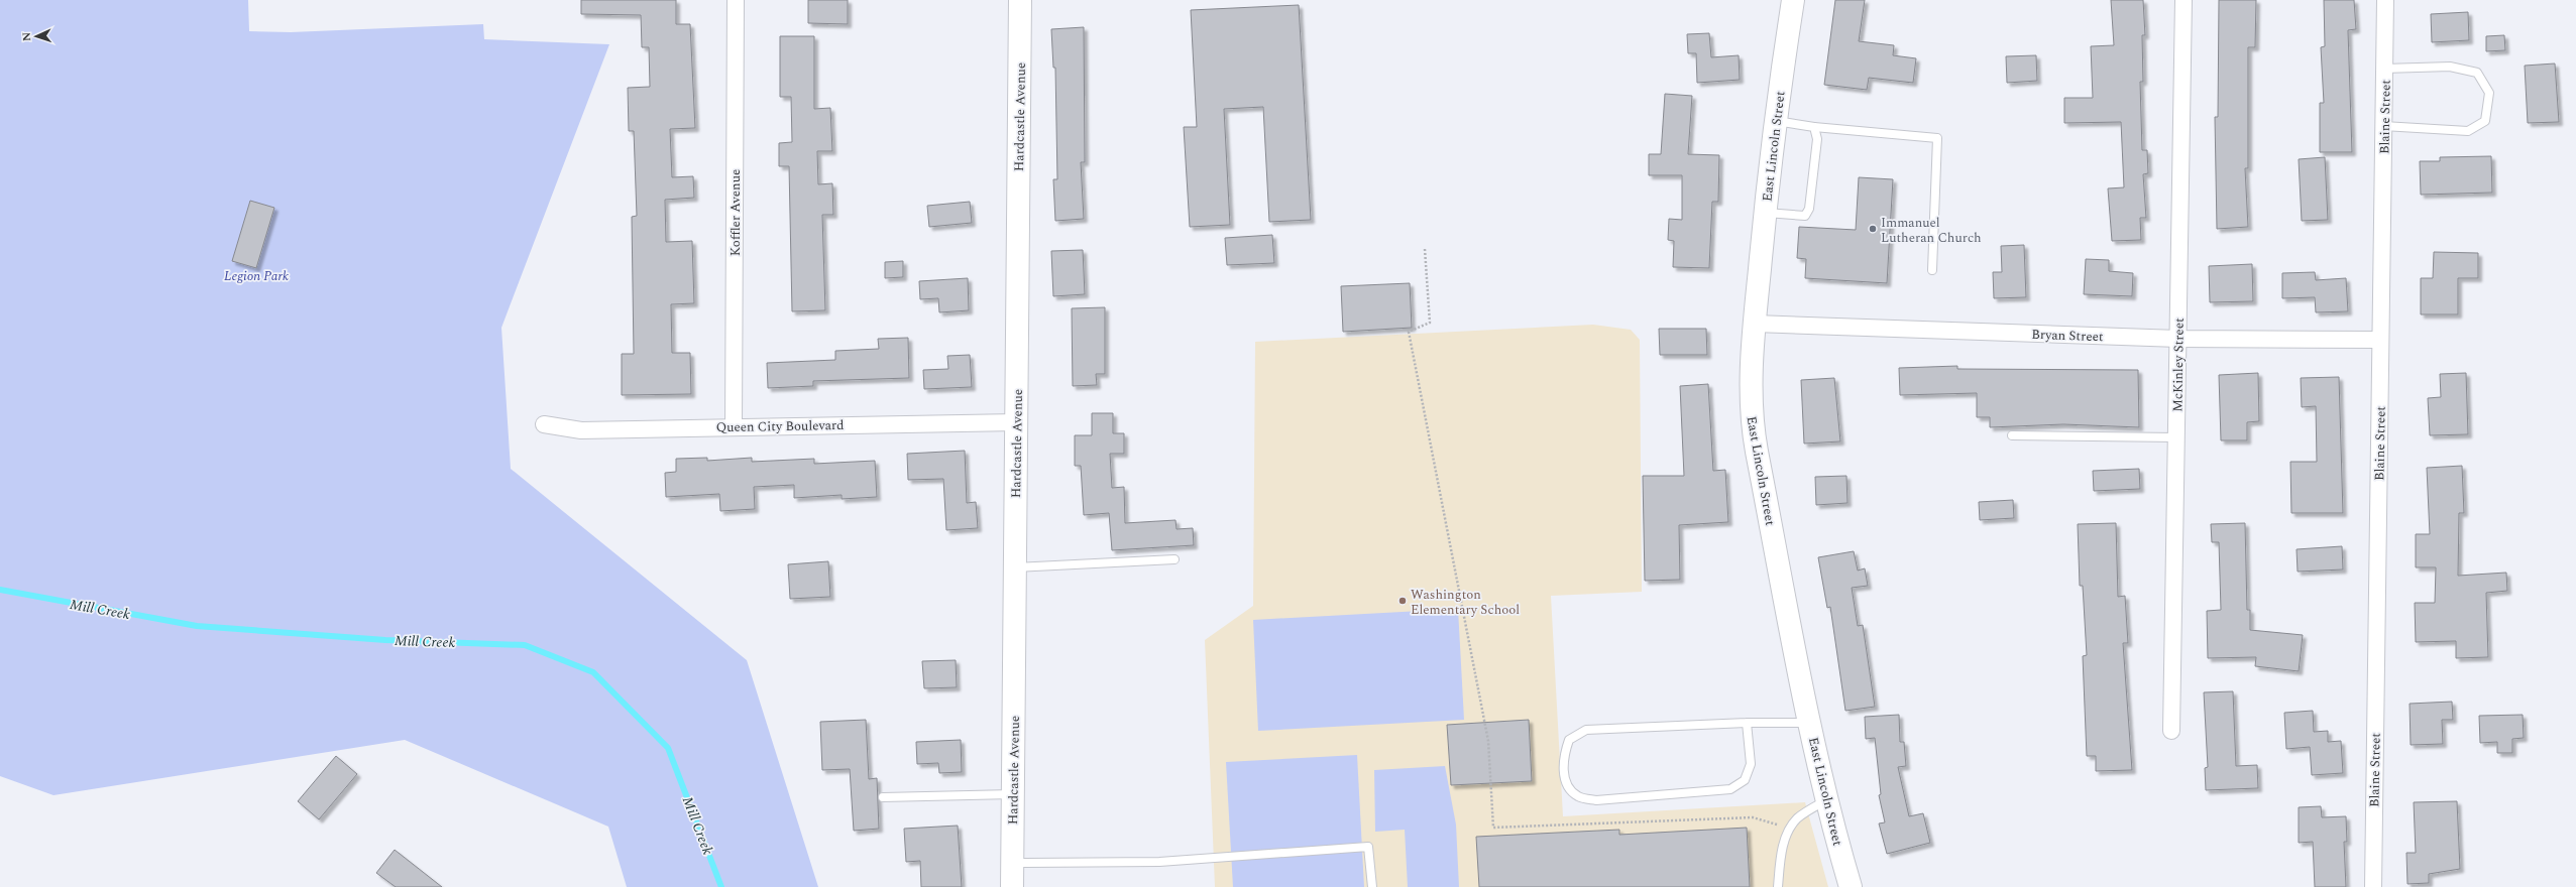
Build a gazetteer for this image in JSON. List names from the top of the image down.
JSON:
{
  "streets": {
    "street": [
      "Hardcastle Avenue",
      "Blaine Street",
      "East Lincoln Street",
      "Koffler Avenue",
      "Bryan Street",
      "McKinley Street",
      "Queen City Boulevard"
    ]
  },
  "crossings": [
    ["Hardcastle Avenue", "Queen City Boulevard"],
    ["Blaine Street", "Bryan Street"],
    ["East Lincoln Street", "Bryan Street"],
    ["Koffler Avenue", "Queen City Boulevard"],
    ["Bryan Street", "McKinley Street"]
  ],
  "water": ["Mill Creek"],
  "parks": ["Legion Park"],
  "places": ["Immanuel Lutheran Church", "Washington Elementary School"],
  "north": "left"
}
